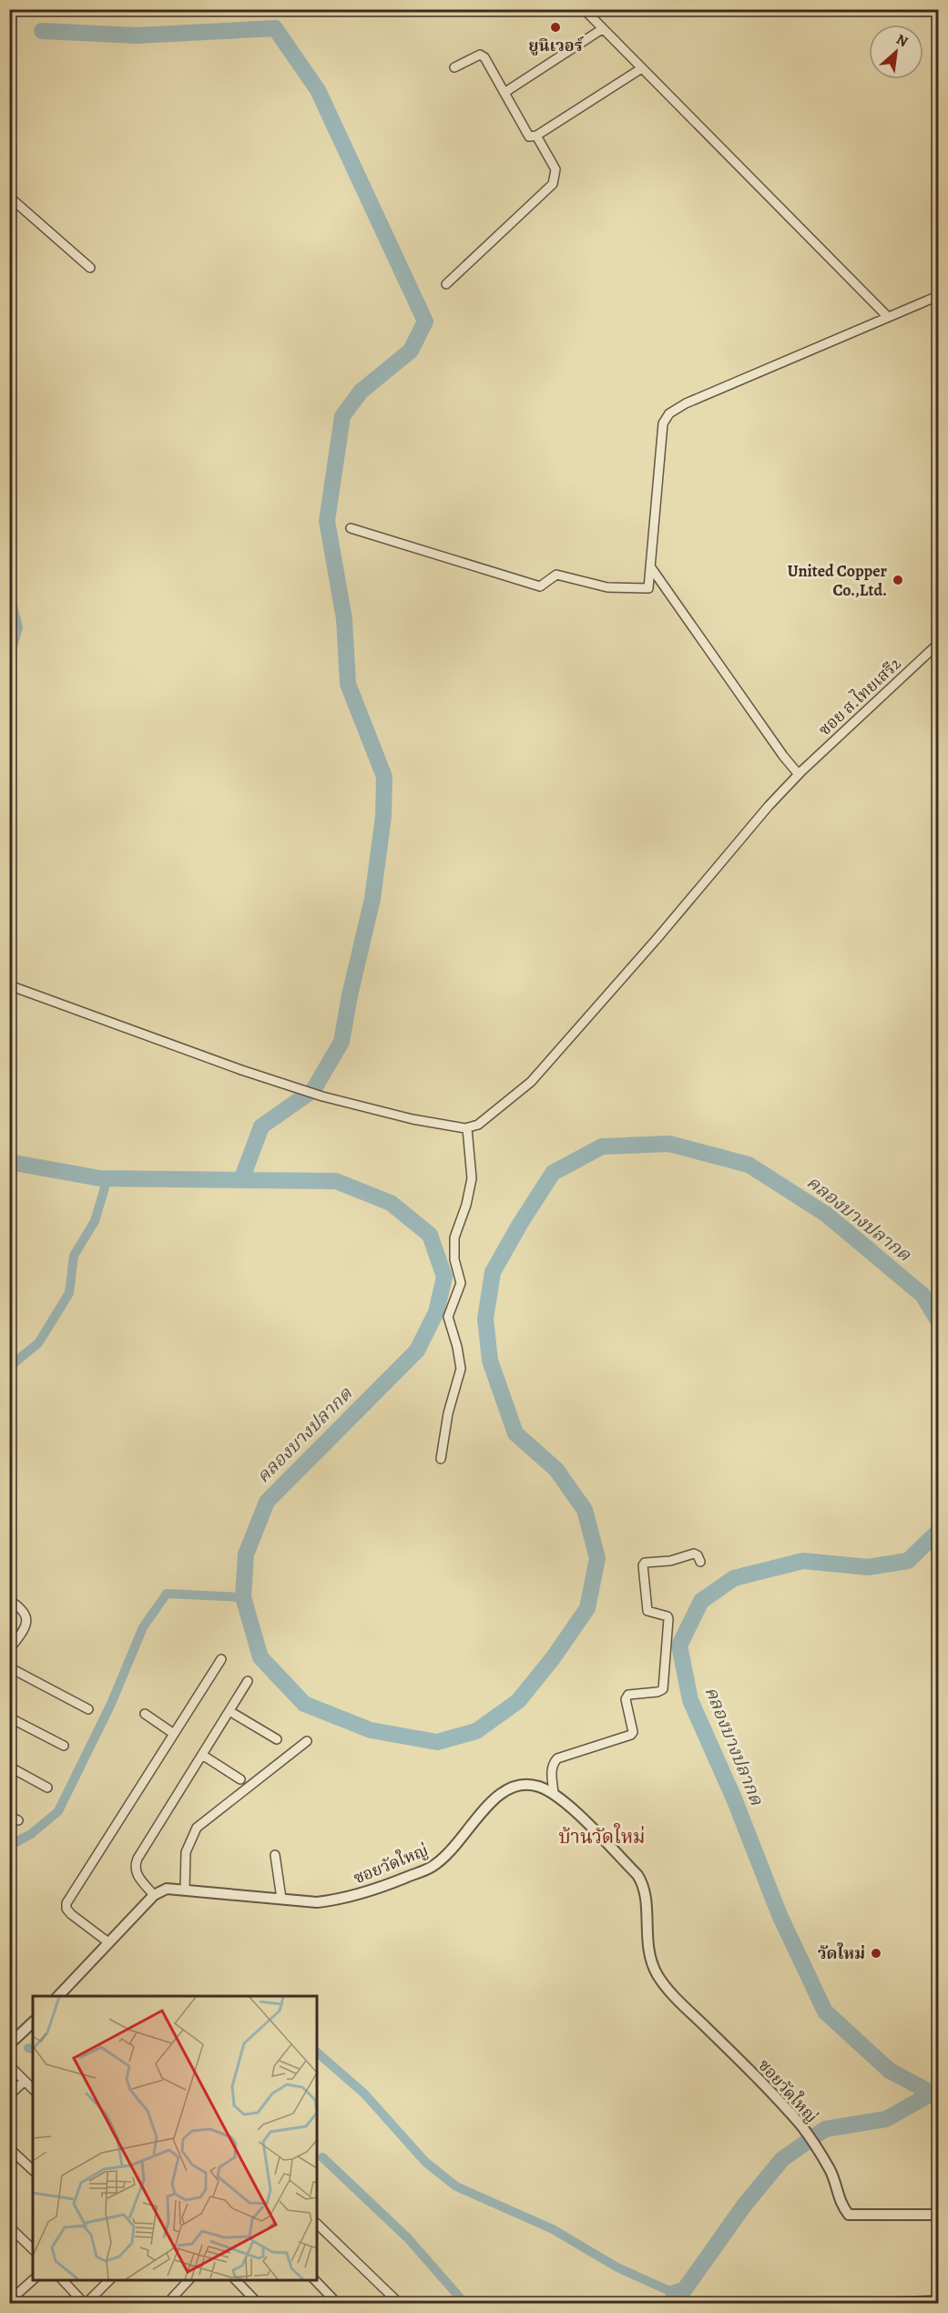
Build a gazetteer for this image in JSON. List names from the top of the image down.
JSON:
{
  "streets": {
    "street": ["ซอย ส.ไทยเสรี2", "ซอยวัดใหญ่"]
  },
  "districts": ["บ้านวัดใหม่"],
  "water": ["คลองบางปลากด"],
  "places": ["ยูนิเวอร์", "United Copper Co.,Ltd.", "วัดใหม่"],
  "north": "top right"
}
